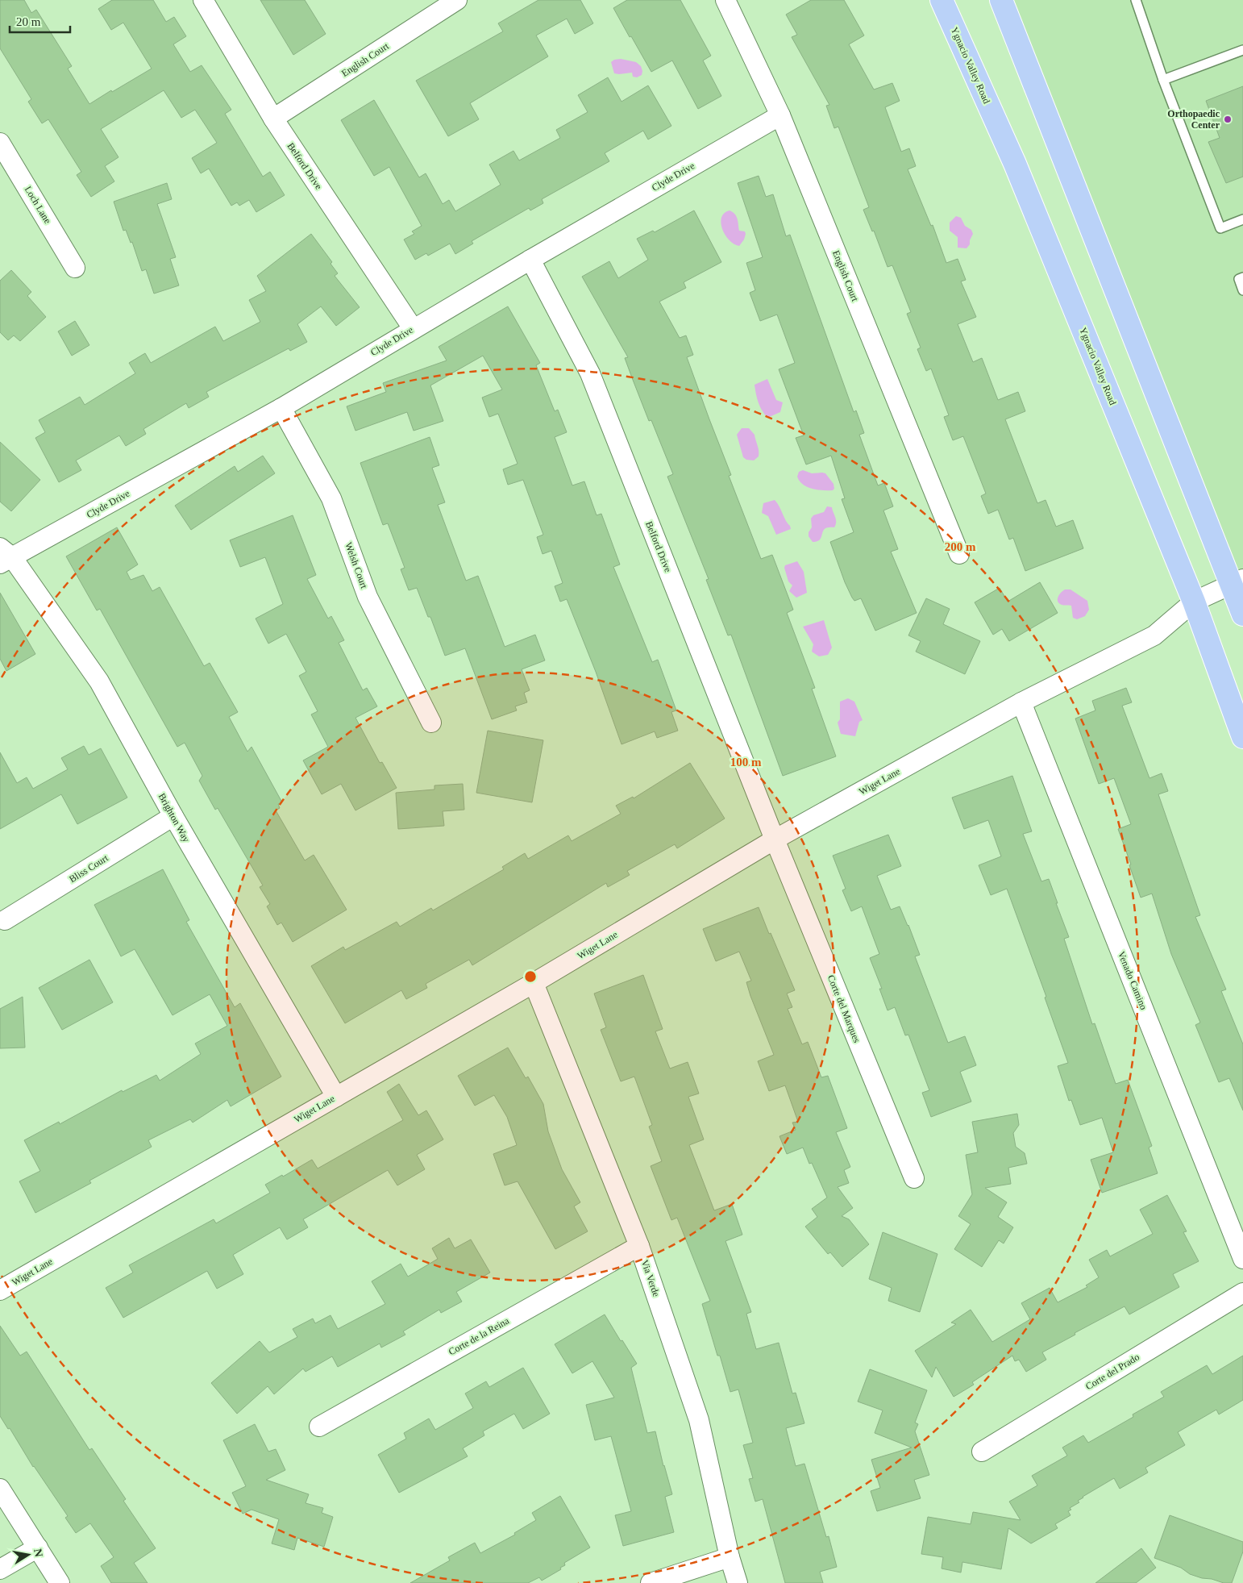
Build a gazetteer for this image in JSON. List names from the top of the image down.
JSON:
{
  "streets": {
    "highway": ["Ygnacio Valley Road"],
    "street": [
      "English Court",
      "Belford Drive",
      "Clyde Drive",
      "Loch Lane",
      "Welsh Court",
      "Wiget Lane",
      "Brighton Way",
      "Bliss Court",
      "Venado Camino",
      "Corte del Marques",
      "Via Verde",
      "Corte de la Reina",
      "Corte del Prado"
    ]
  },
  "crossings": [
    ["English Court", "Belford Drive"],
    ["English Court", "Clyde Drive"],
    ["Ygnacio Valley Road", "Wiget Lane"],
    ["Belford Drive", "Clyde Drive"],
    ["Belford Drive", "Wiget Lane"],
    ["Belford Drive", "Corte del Marques"],
    ["Clyde Drive", "Welsh Court"],
    ["Clyde Drive", "Brighton Way"],
    ["Wiget Lane", "Brighton Way"],
    ["Wiget Lane", "Venado Camino"],
    ["Wiget Lane", "Corte del Marques"],
    ["Wiget Lane", "Via Verde"],
    ["Brighton Way", "Bliss Court"],
    ["Via Verde", "Corte de la Reina"]
  ],
  "places": ["Orthopaedic Center"],
  "scale_bar": "20 m",
  "north": "right",
  "rings": ["200 m", "100 m"]
}
